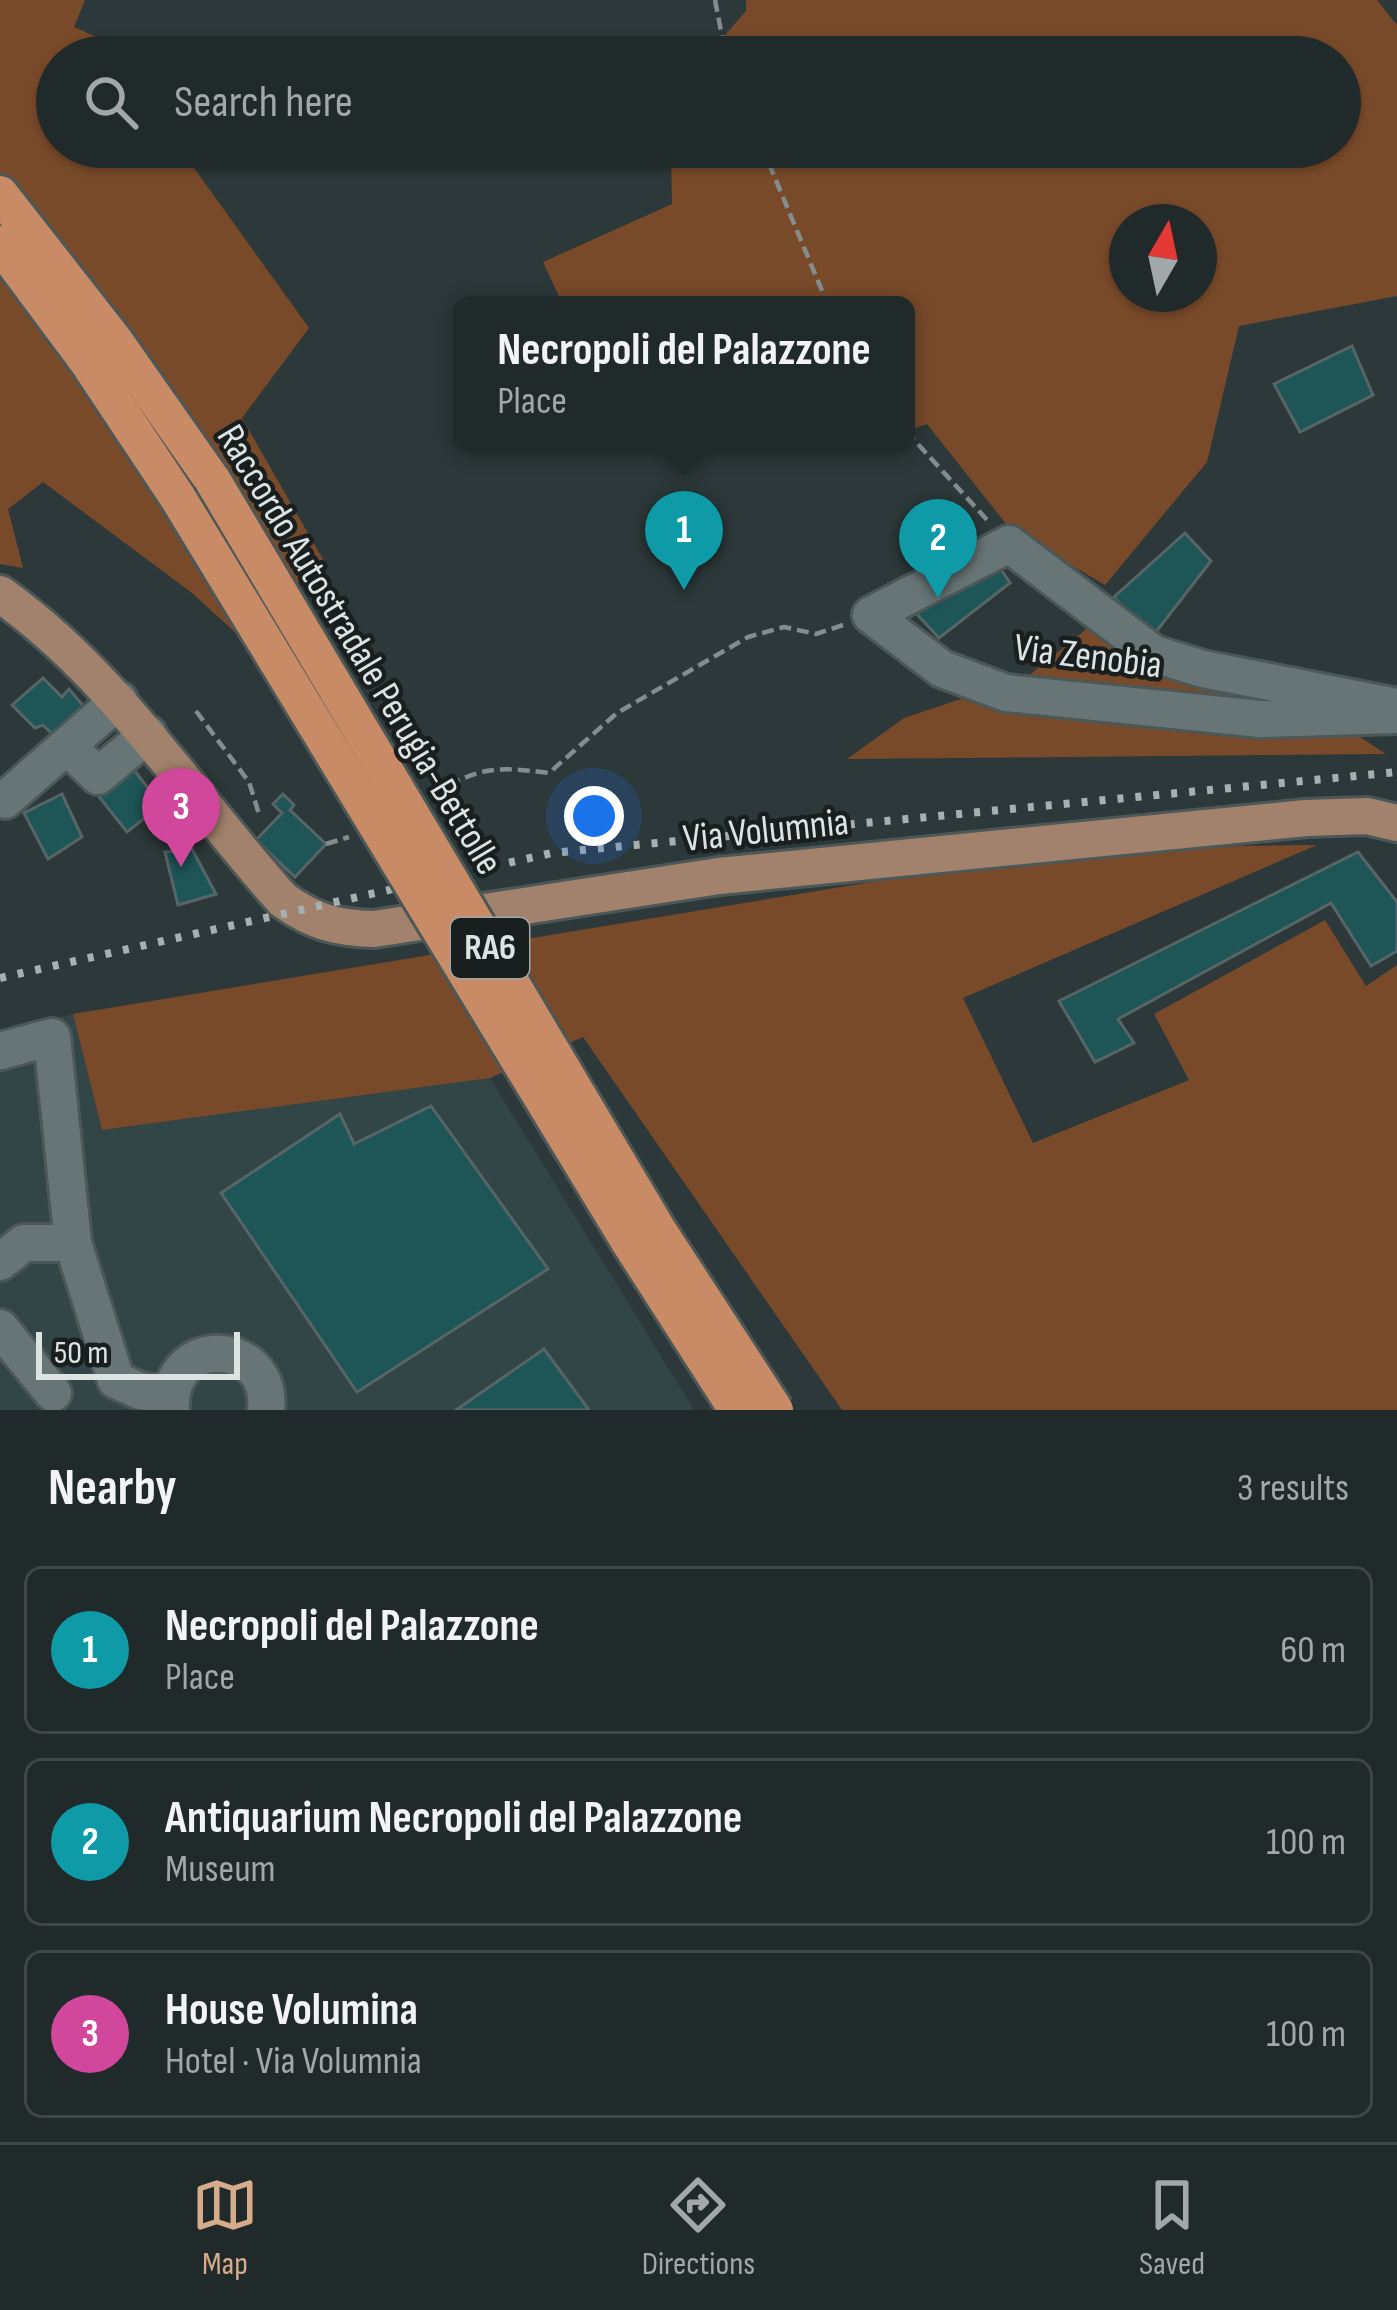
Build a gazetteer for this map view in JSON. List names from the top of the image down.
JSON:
{
  "streets": {
    "highway": ["Raccordo Autostradale Perugia-Bettolle", "RA6"],
    "main road": ["Via Volumnia"],
    "street": ["Via Zenobia"]
  },
  "scale_bar": "50 m",
  "north": "top",
  "page": {
    "search": "Search here",
    "popup": ["Necropoli del Palazzone", "Place"],
    "pins": ["1", "2", "3"],
    "scale": "50 m",
    "heading": ["Nearby", "3 results"],
    "list": [
      {
        "mark": "1",
        "name": "Necropoli del Palazzone",
        "note": "Place",
        "value": "60 m"
      },
      {
        "mark": "2",
        "name": "Antiquarium Necropoli del Palazzone",
        "note": "Museum",
        "value": "100 m"
      },
      {
        "mark": "3",
        "name": "House Volumina",
        "note": "Hotel · Via Volumnia",
        "value": "100 m"
      }
    ],
    "nav": ["Map", "Directions", "Saved"]
  }
}
